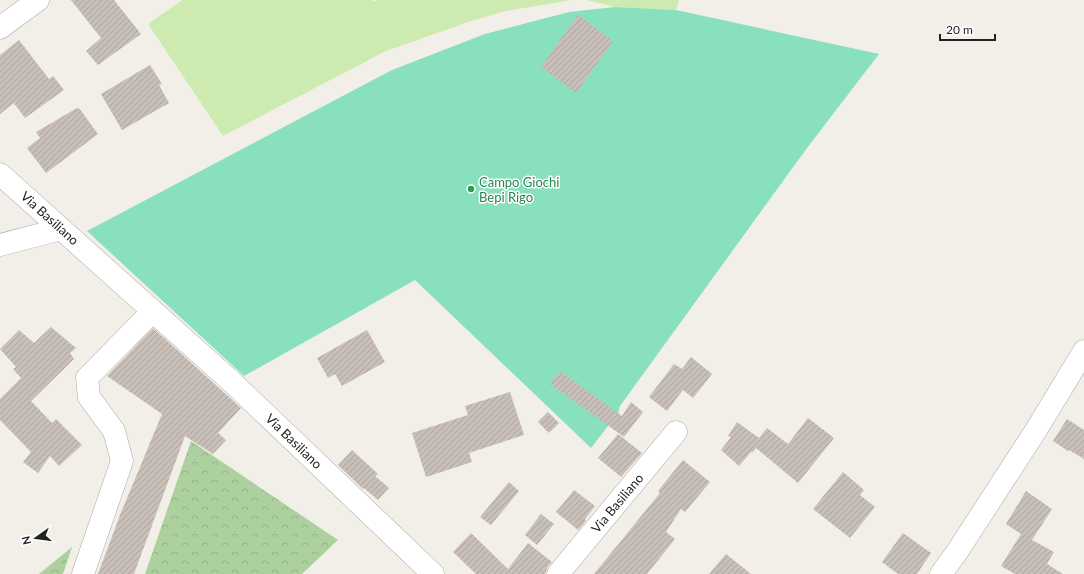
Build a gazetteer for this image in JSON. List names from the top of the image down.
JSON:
{
  "streets": {
    "street": ["Via Basiliano"]
  },
  "places": ["Campo Giochi Bepi Rigo"],
  "scale_bar": "20 m",
  "north": "left"
}
